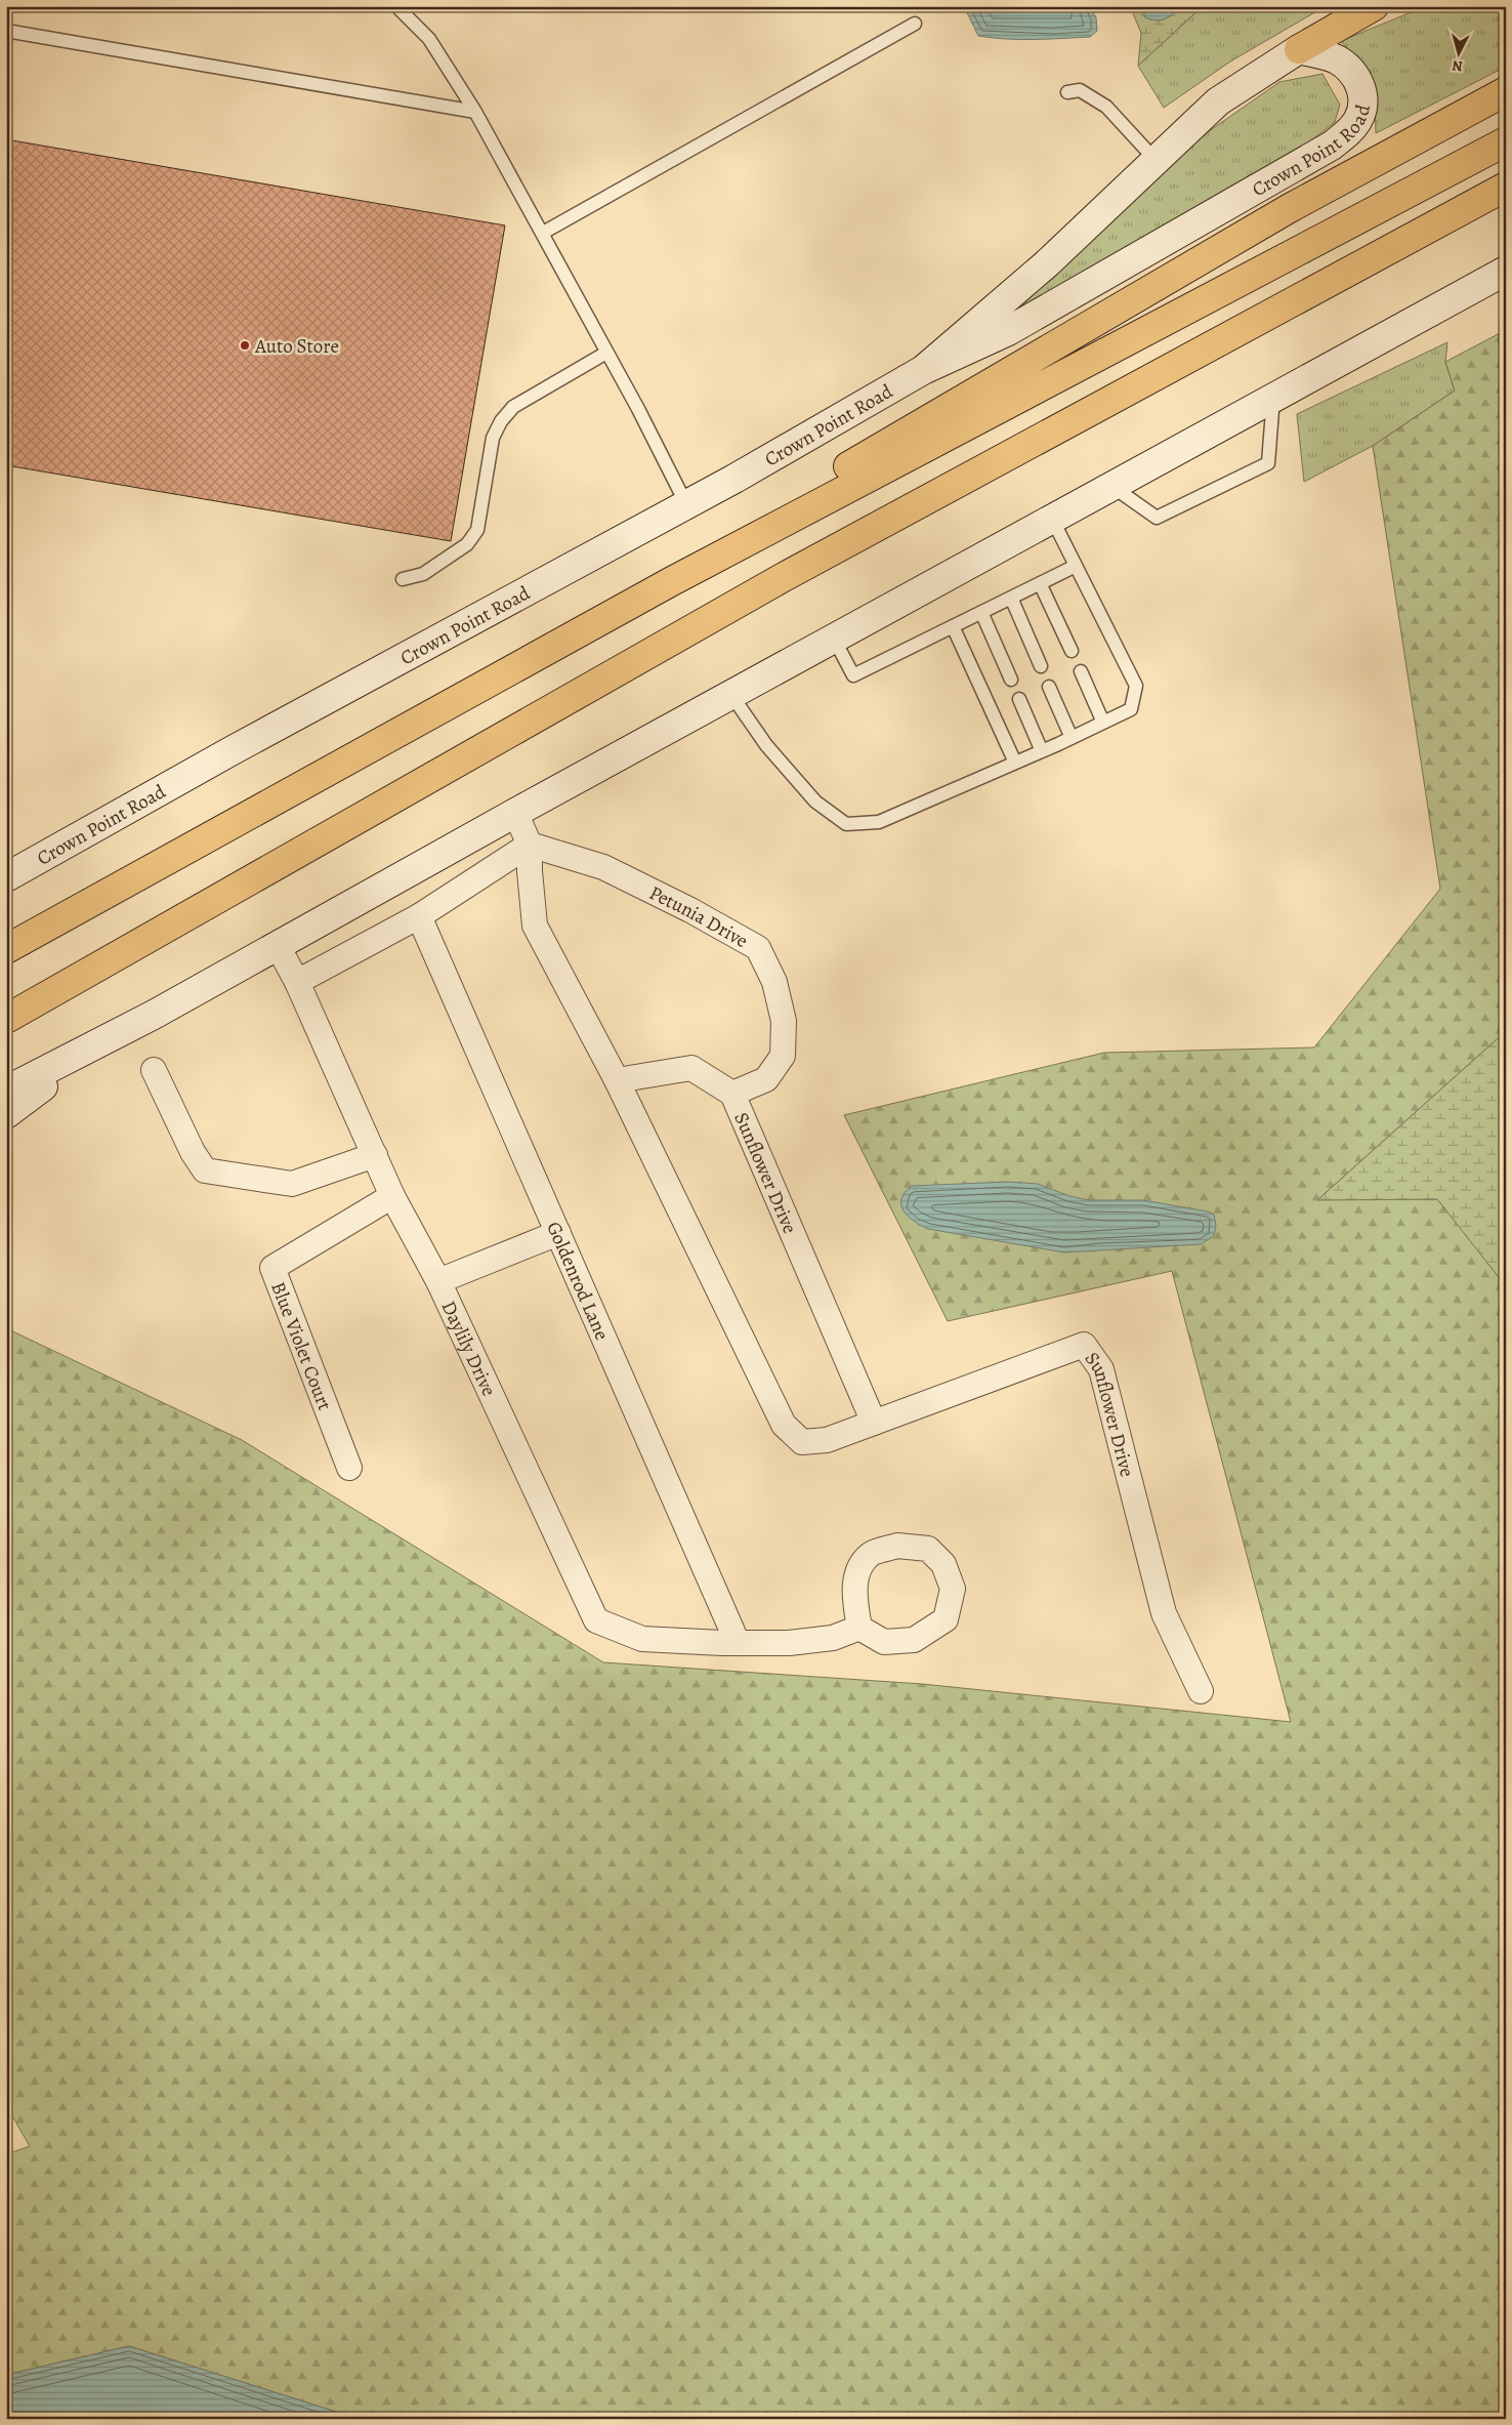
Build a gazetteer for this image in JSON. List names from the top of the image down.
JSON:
{
  "streets": {
    "main road": ["Crown Point Road"],
    "street": [
      "Petunia Drive",
      "Sunflower Drive",
      "Goldenrod Lane",
      "Blue Violet Court",
      "Daylily Drive"
    ]
  },
  "crossings": [
    ["Petunia Drive", "Sunflower Drive"],
    ["Goldenrod Lane", "Daylily Drive"],
    ["Blue Violet Court", "Daylily Drive"]
  ],
  "places": ["Auto Store"],
  "north": "bottom"
}
